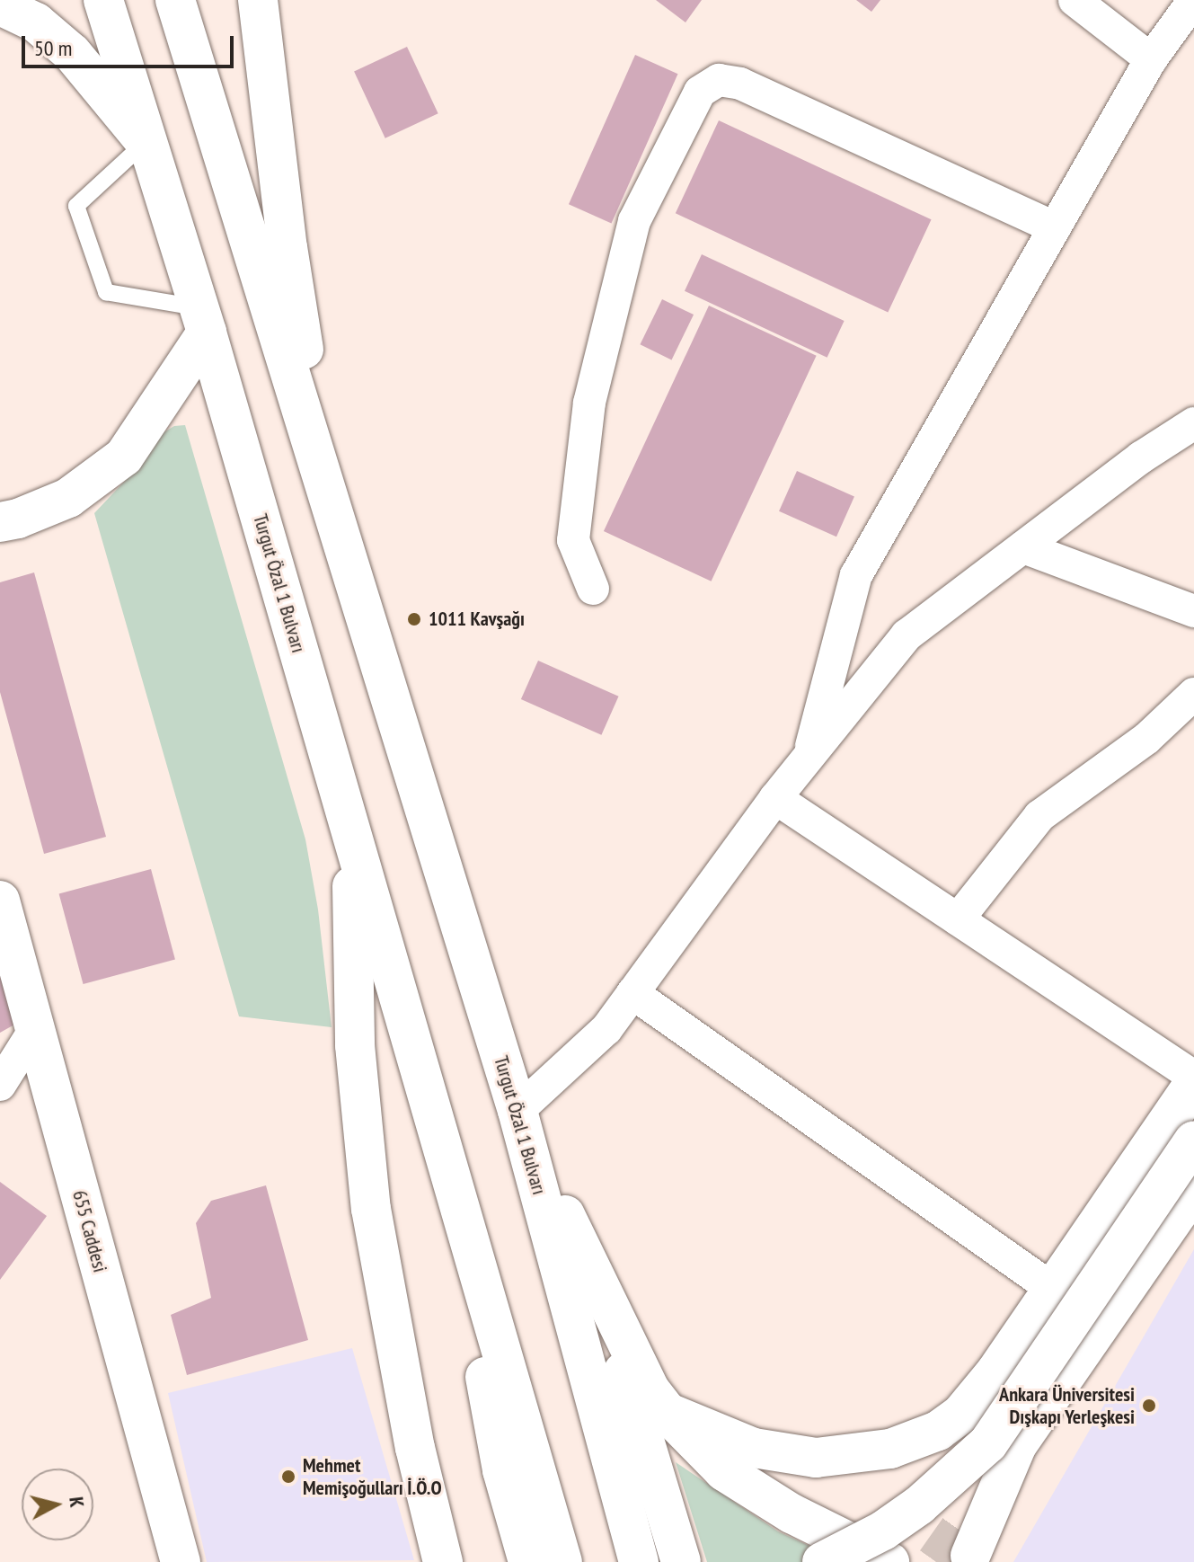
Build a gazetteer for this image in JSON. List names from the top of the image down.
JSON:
{
  "streets": {
    "main road": ["Turgut Özal 1 Bulvarı", "655 Caddesi"]
  },
  "places": ["1011 Kavşağı", "Ankara Üniversitesi Dışkapı Yerleşkesi", "Mehmet Memişoğulları İ.Ö.O"],
  "scale_bar": "50 m",
  "north": "right"
}
